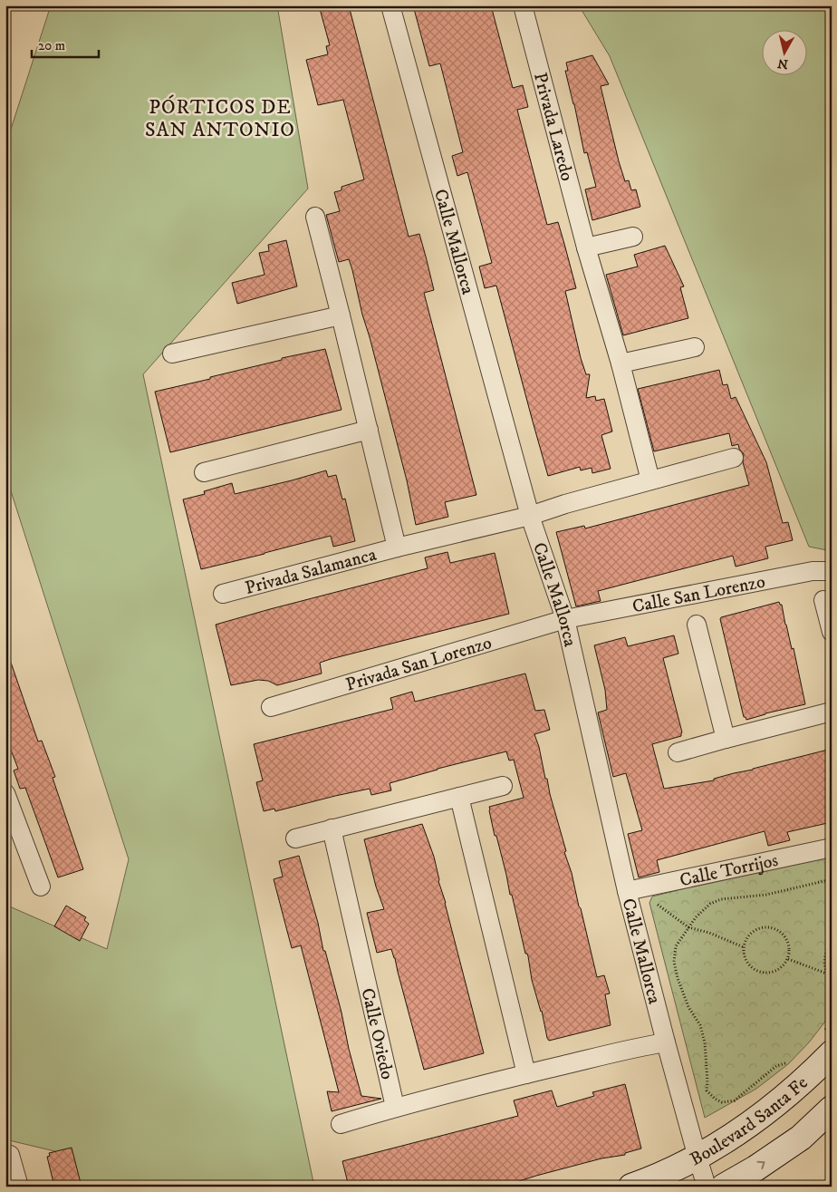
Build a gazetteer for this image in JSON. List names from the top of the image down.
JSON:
{
  "streets": {
    "street": [
      "Privada Laredo",
      "Calle Mallorca",
      "Privada Salamanca",
      "Calle San Lorenzo",
      "Privada San Lorenzo",
      "Calle Torrijos",
      "Calle Oviedo",
      "Boulevard Santa Fe"
    ]
  },
  "crossings": [
    ["Calle Mallorca", "Privada Salamanca"],
    ["Calle Mallorca", "Calle San Lorenzo"],
    ["Calle Mallorca", "Privada San Lorenzo"],
    ["Calle Mallorca", "Calle Torrijos"],
    ["Calle Mallorca", "Boulevard Santa Fe"],
    ["Calle San Lorenzo", "Privada San Lorenzo"]
  ],
  "districts": ["PÓRTICOS DE SAN ANTONIO"],
  "scale_bar": "20 m",
  "north": "bottom"
}
